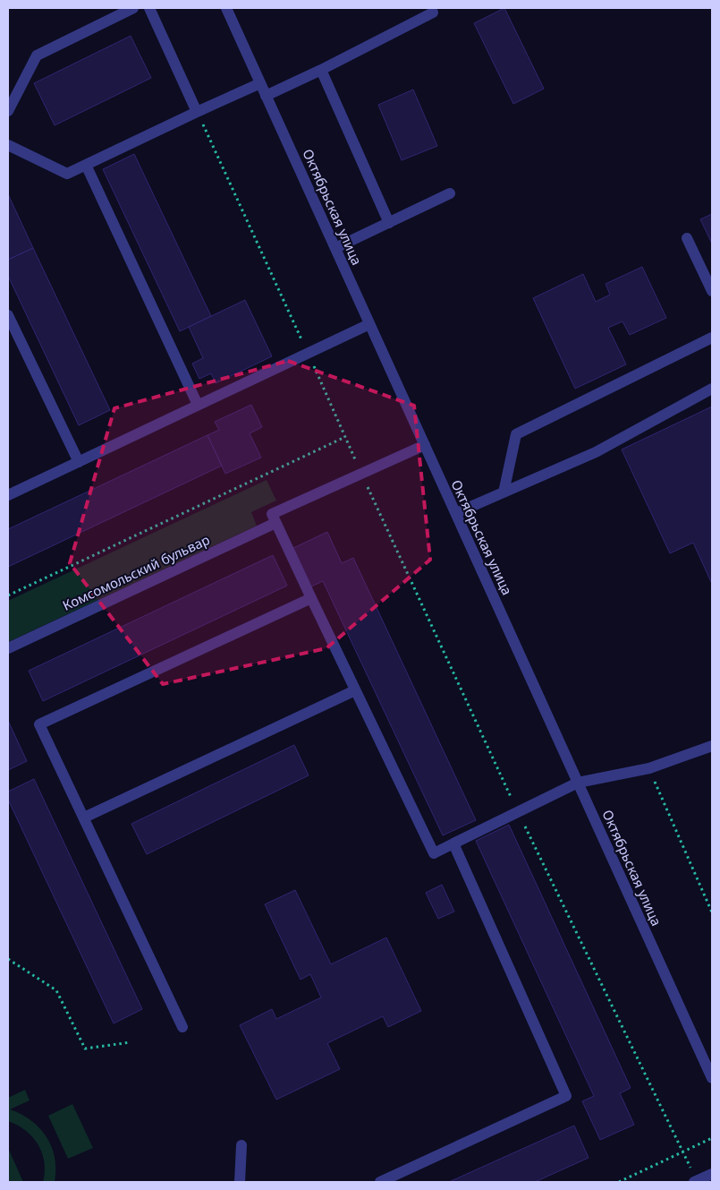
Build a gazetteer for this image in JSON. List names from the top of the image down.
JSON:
{
  "streets": {
    "street": ["Октябрьская улица", "Комсомольский бульвар"]
  }
}
